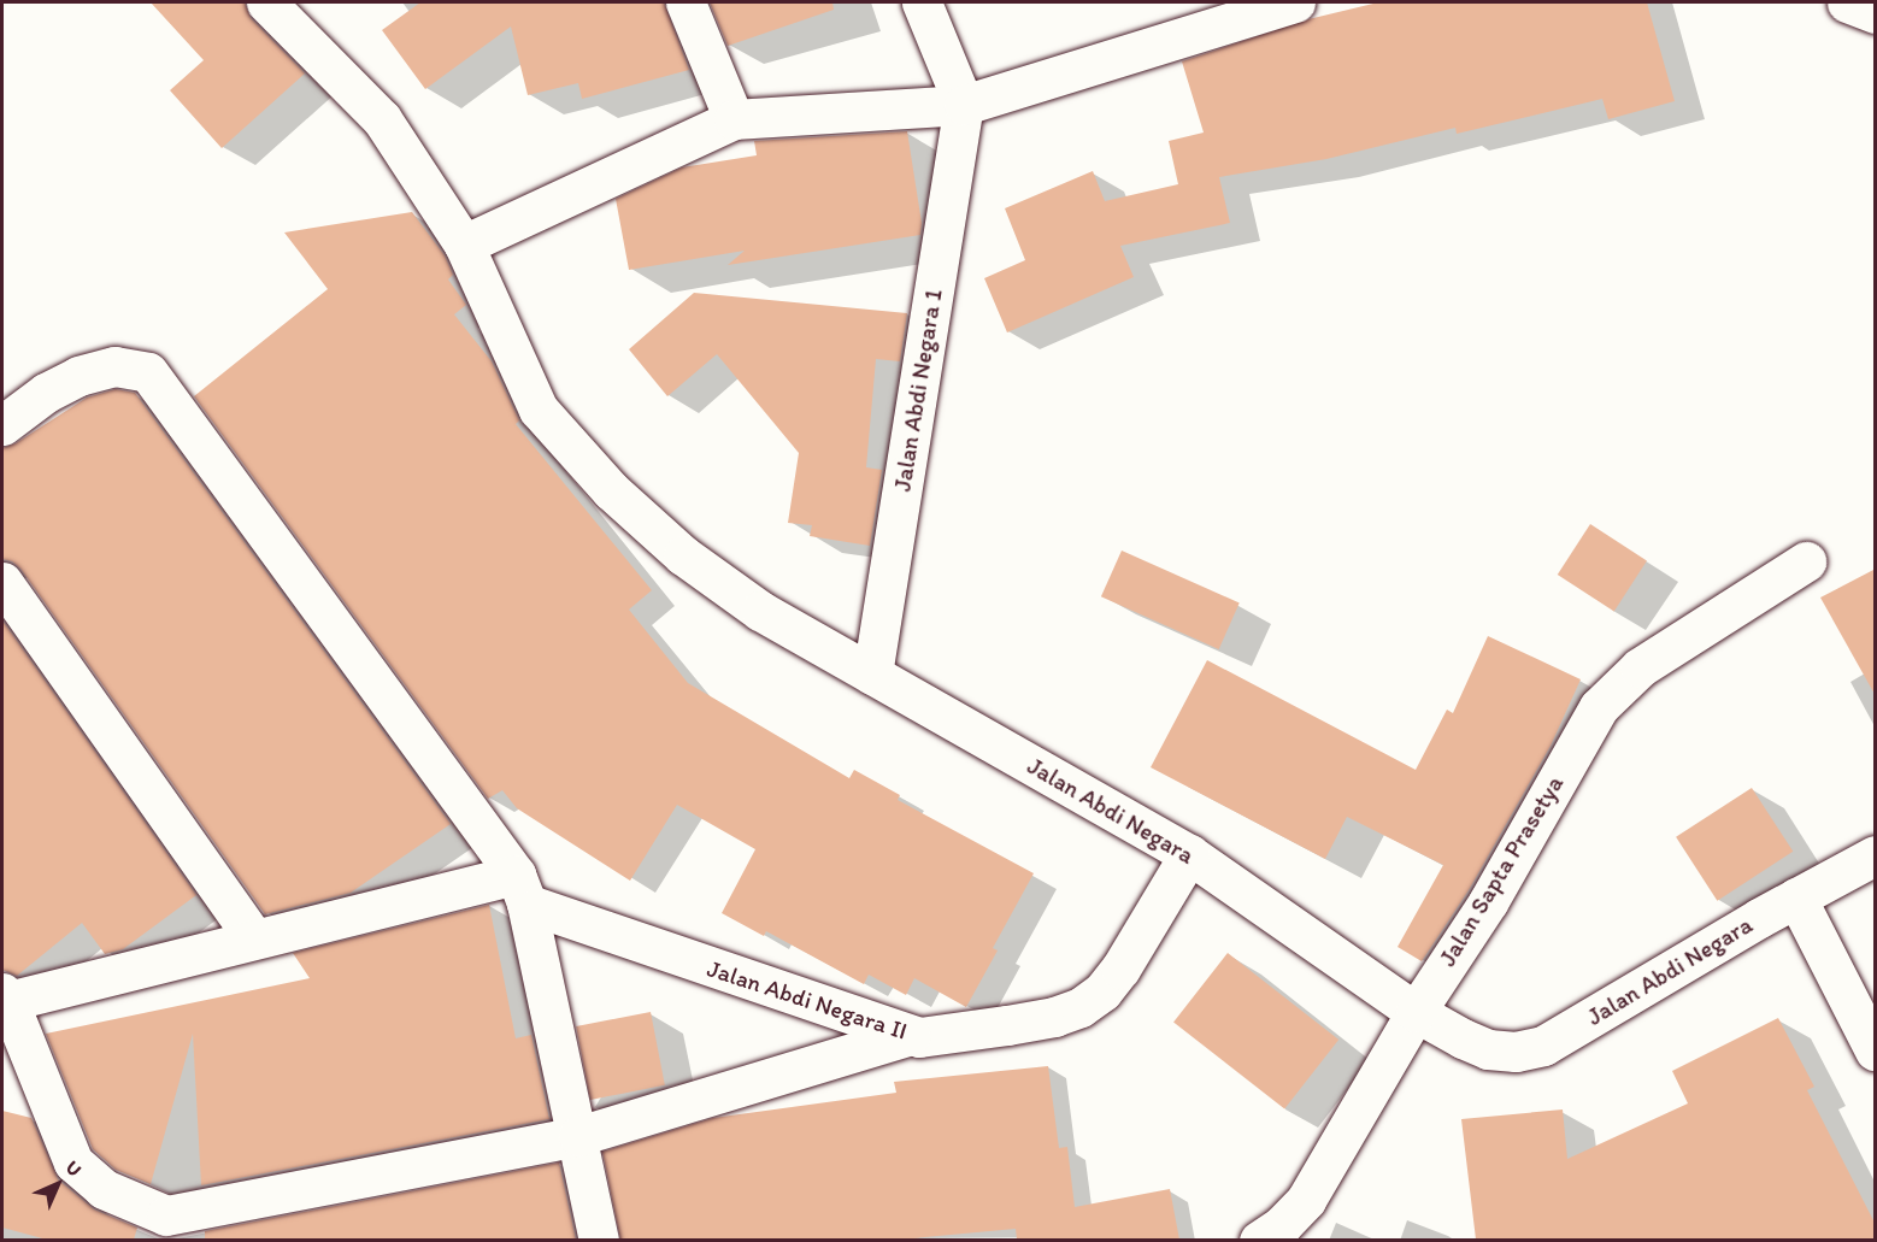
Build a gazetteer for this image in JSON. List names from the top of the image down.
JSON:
{
  "streets": {
    "street": [
      "Jalan Abdi Negara 1",
      "Jalan Abdi Negara",
      "Jalan Sapta Prasetya",
      "Jalan Abdi Negara II"
    ]
  },
  "crossings": [
    ["Jalan Abdi Negara 1", "Jalan Abdi Negara"],
    ["Jalan Abdi Negara", "Jalan Sapta Prasetya"],
    ["Jalan Abdi Negara", "Jalan Abdi Negara II"]
  ],
  "north": "top right"
}
